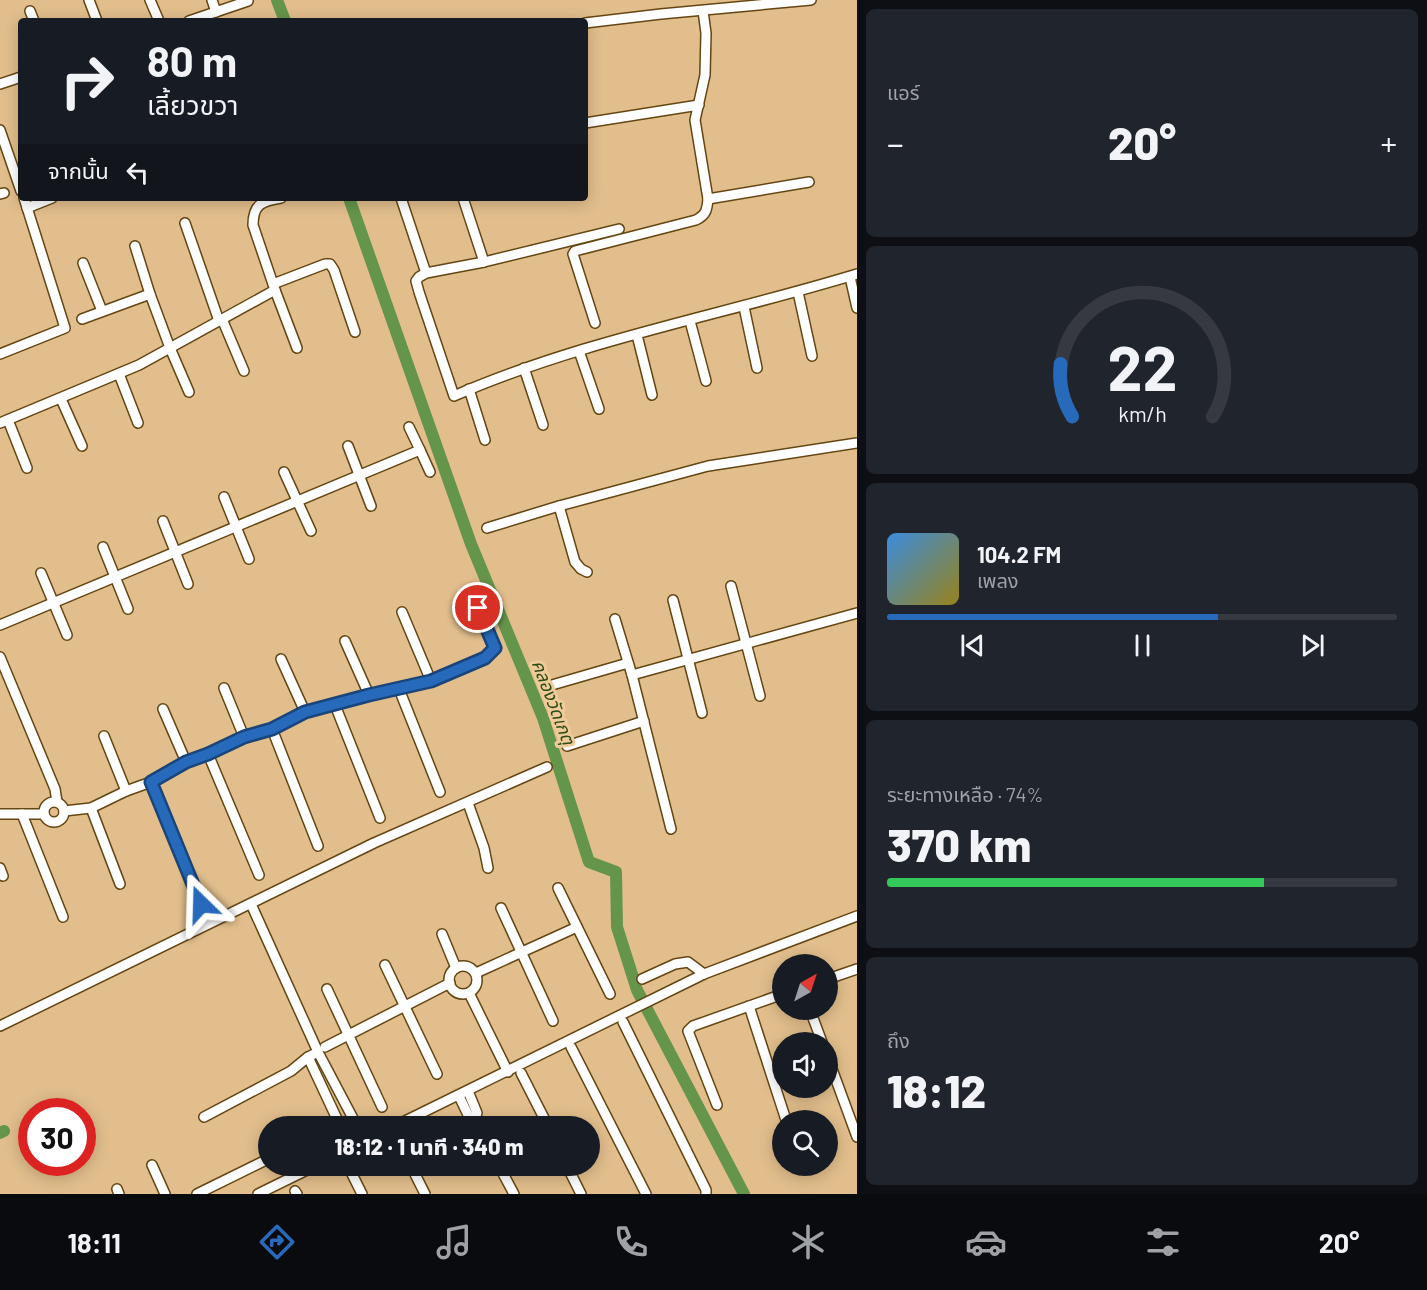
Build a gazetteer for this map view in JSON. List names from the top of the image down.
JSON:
{
  "water": ["คลองวัดเกตุ"],
  "north": "top right",
  "page": {
    "tile": [
      "แอร์",
      ["ระยะทางเหลือ · 74%", "370 km"],
      ["ถึง", "18:12"]
    ],
    "turn": ["80 m", "เลี้ยวขวา"],
    "heat": ["−", "20°", "+"],
    "then": "จากนั้น",
    "song": ["104.2 FM", "เพลง"],
    "limit": "30",
    "trip": "18:12 · 1 นาที · 340 m",
    "tabs": ["18:11", "20°"],
    "gauge": ["22", "km/h"]
  }
}
